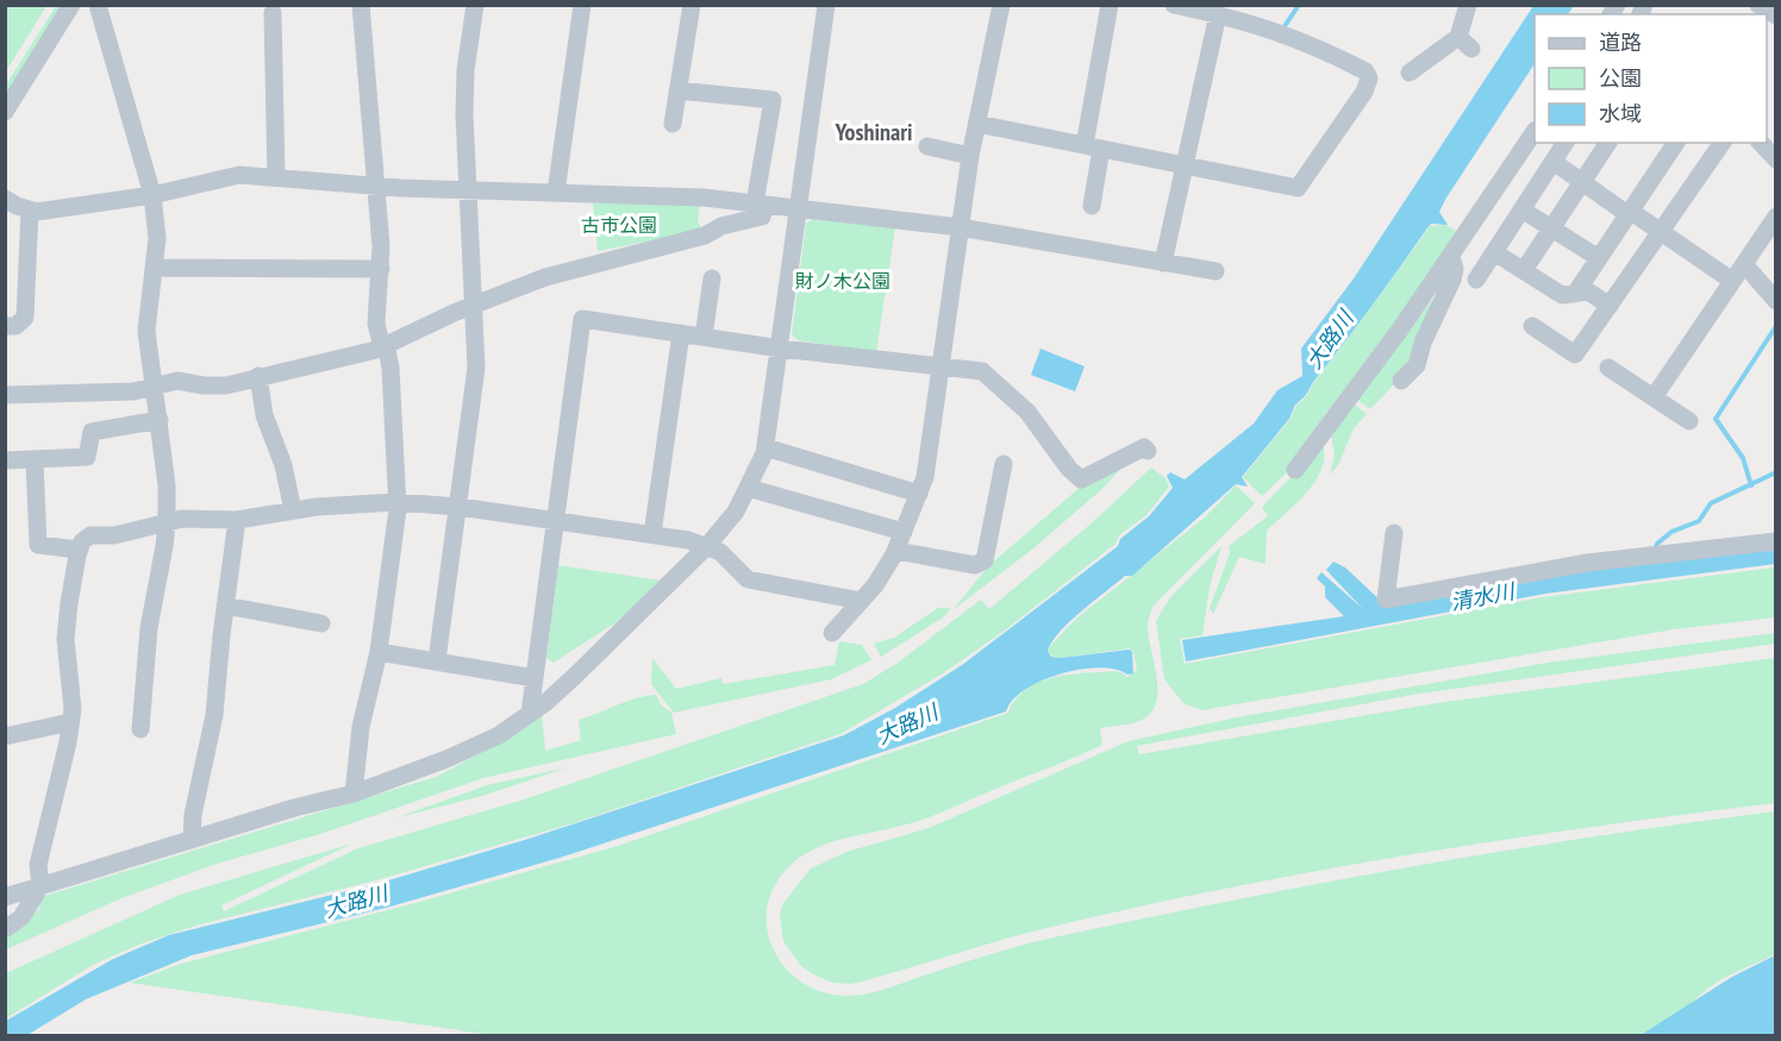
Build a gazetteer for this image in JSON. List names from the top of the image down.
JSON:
{
  "districts": ["Yoshinari"],
  "water": ["大路川", "清水川"],
  "parks": ["古市公園", "財ノ木公園"],
  "legend": ["道路", "公園", "水域"]
}
